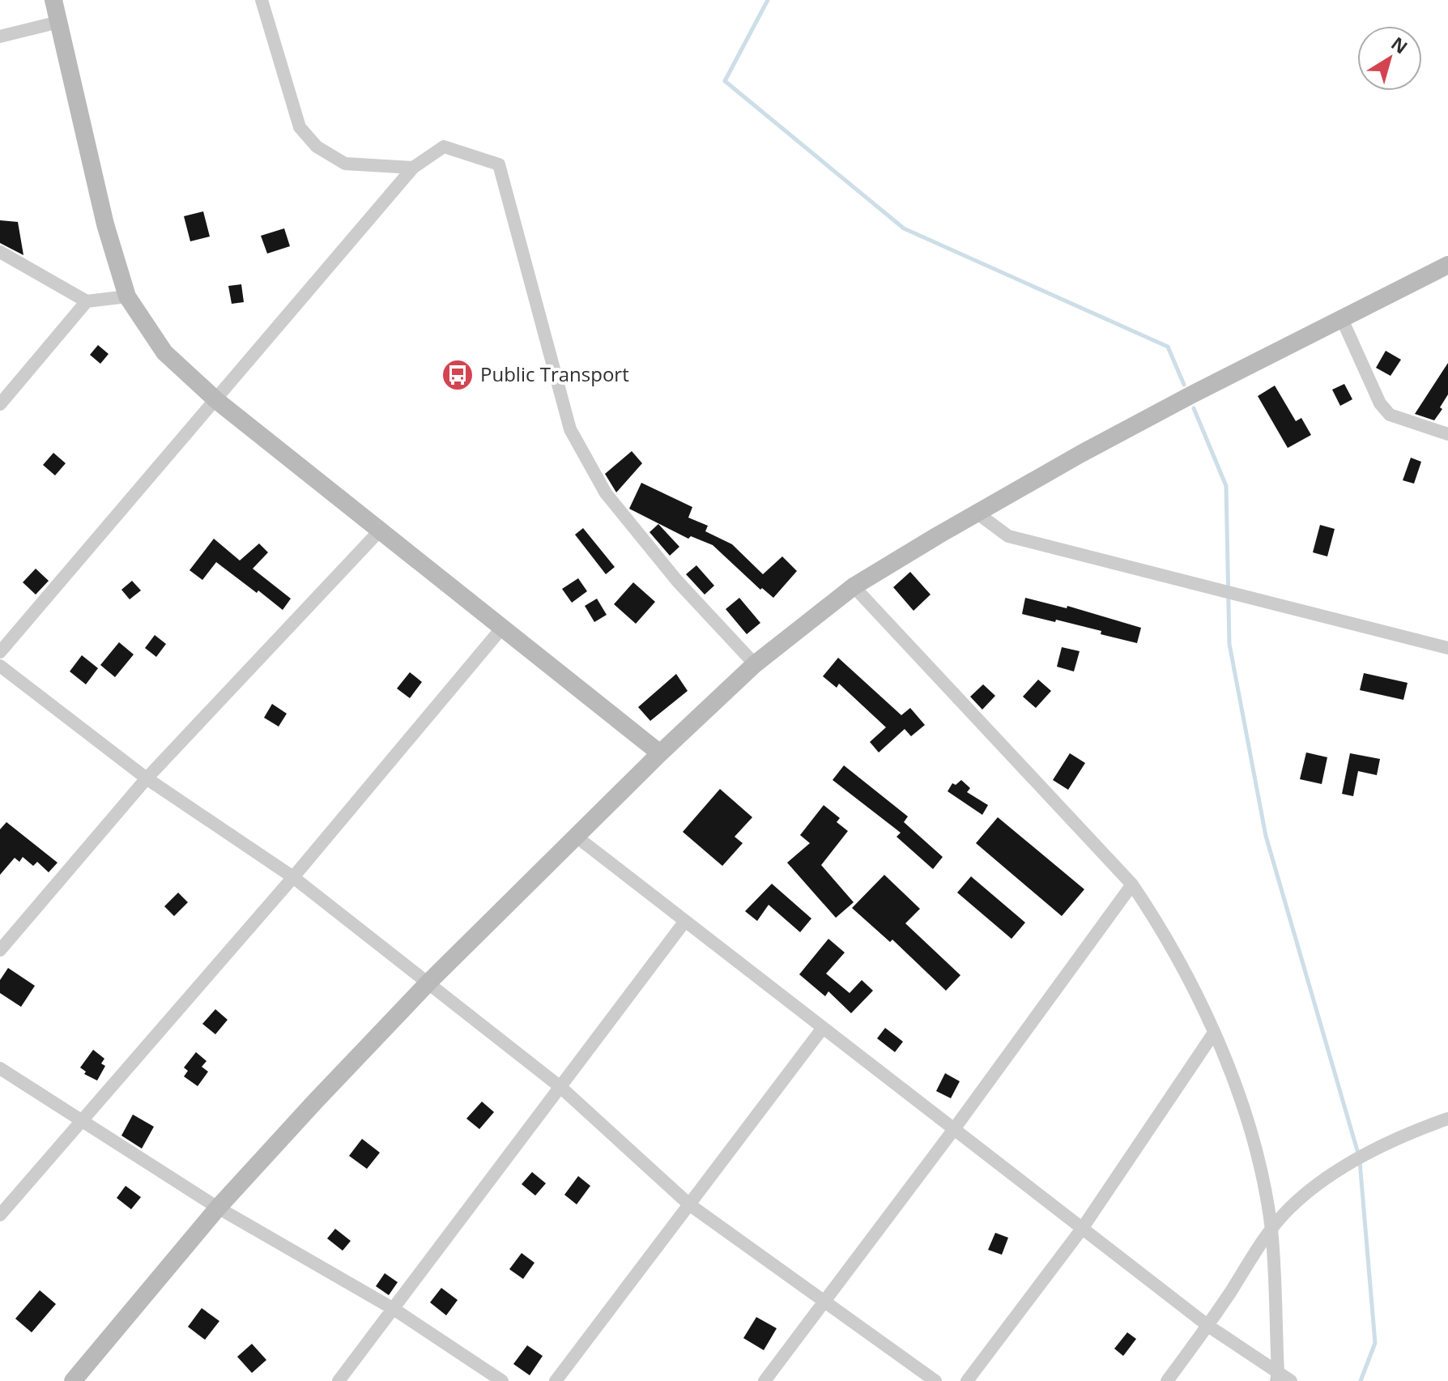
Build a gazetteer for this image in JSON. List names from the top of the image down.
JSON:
{
  "places": {
    "bus stop": ["Public Transport"]
  },
  "north": "top right"
}
